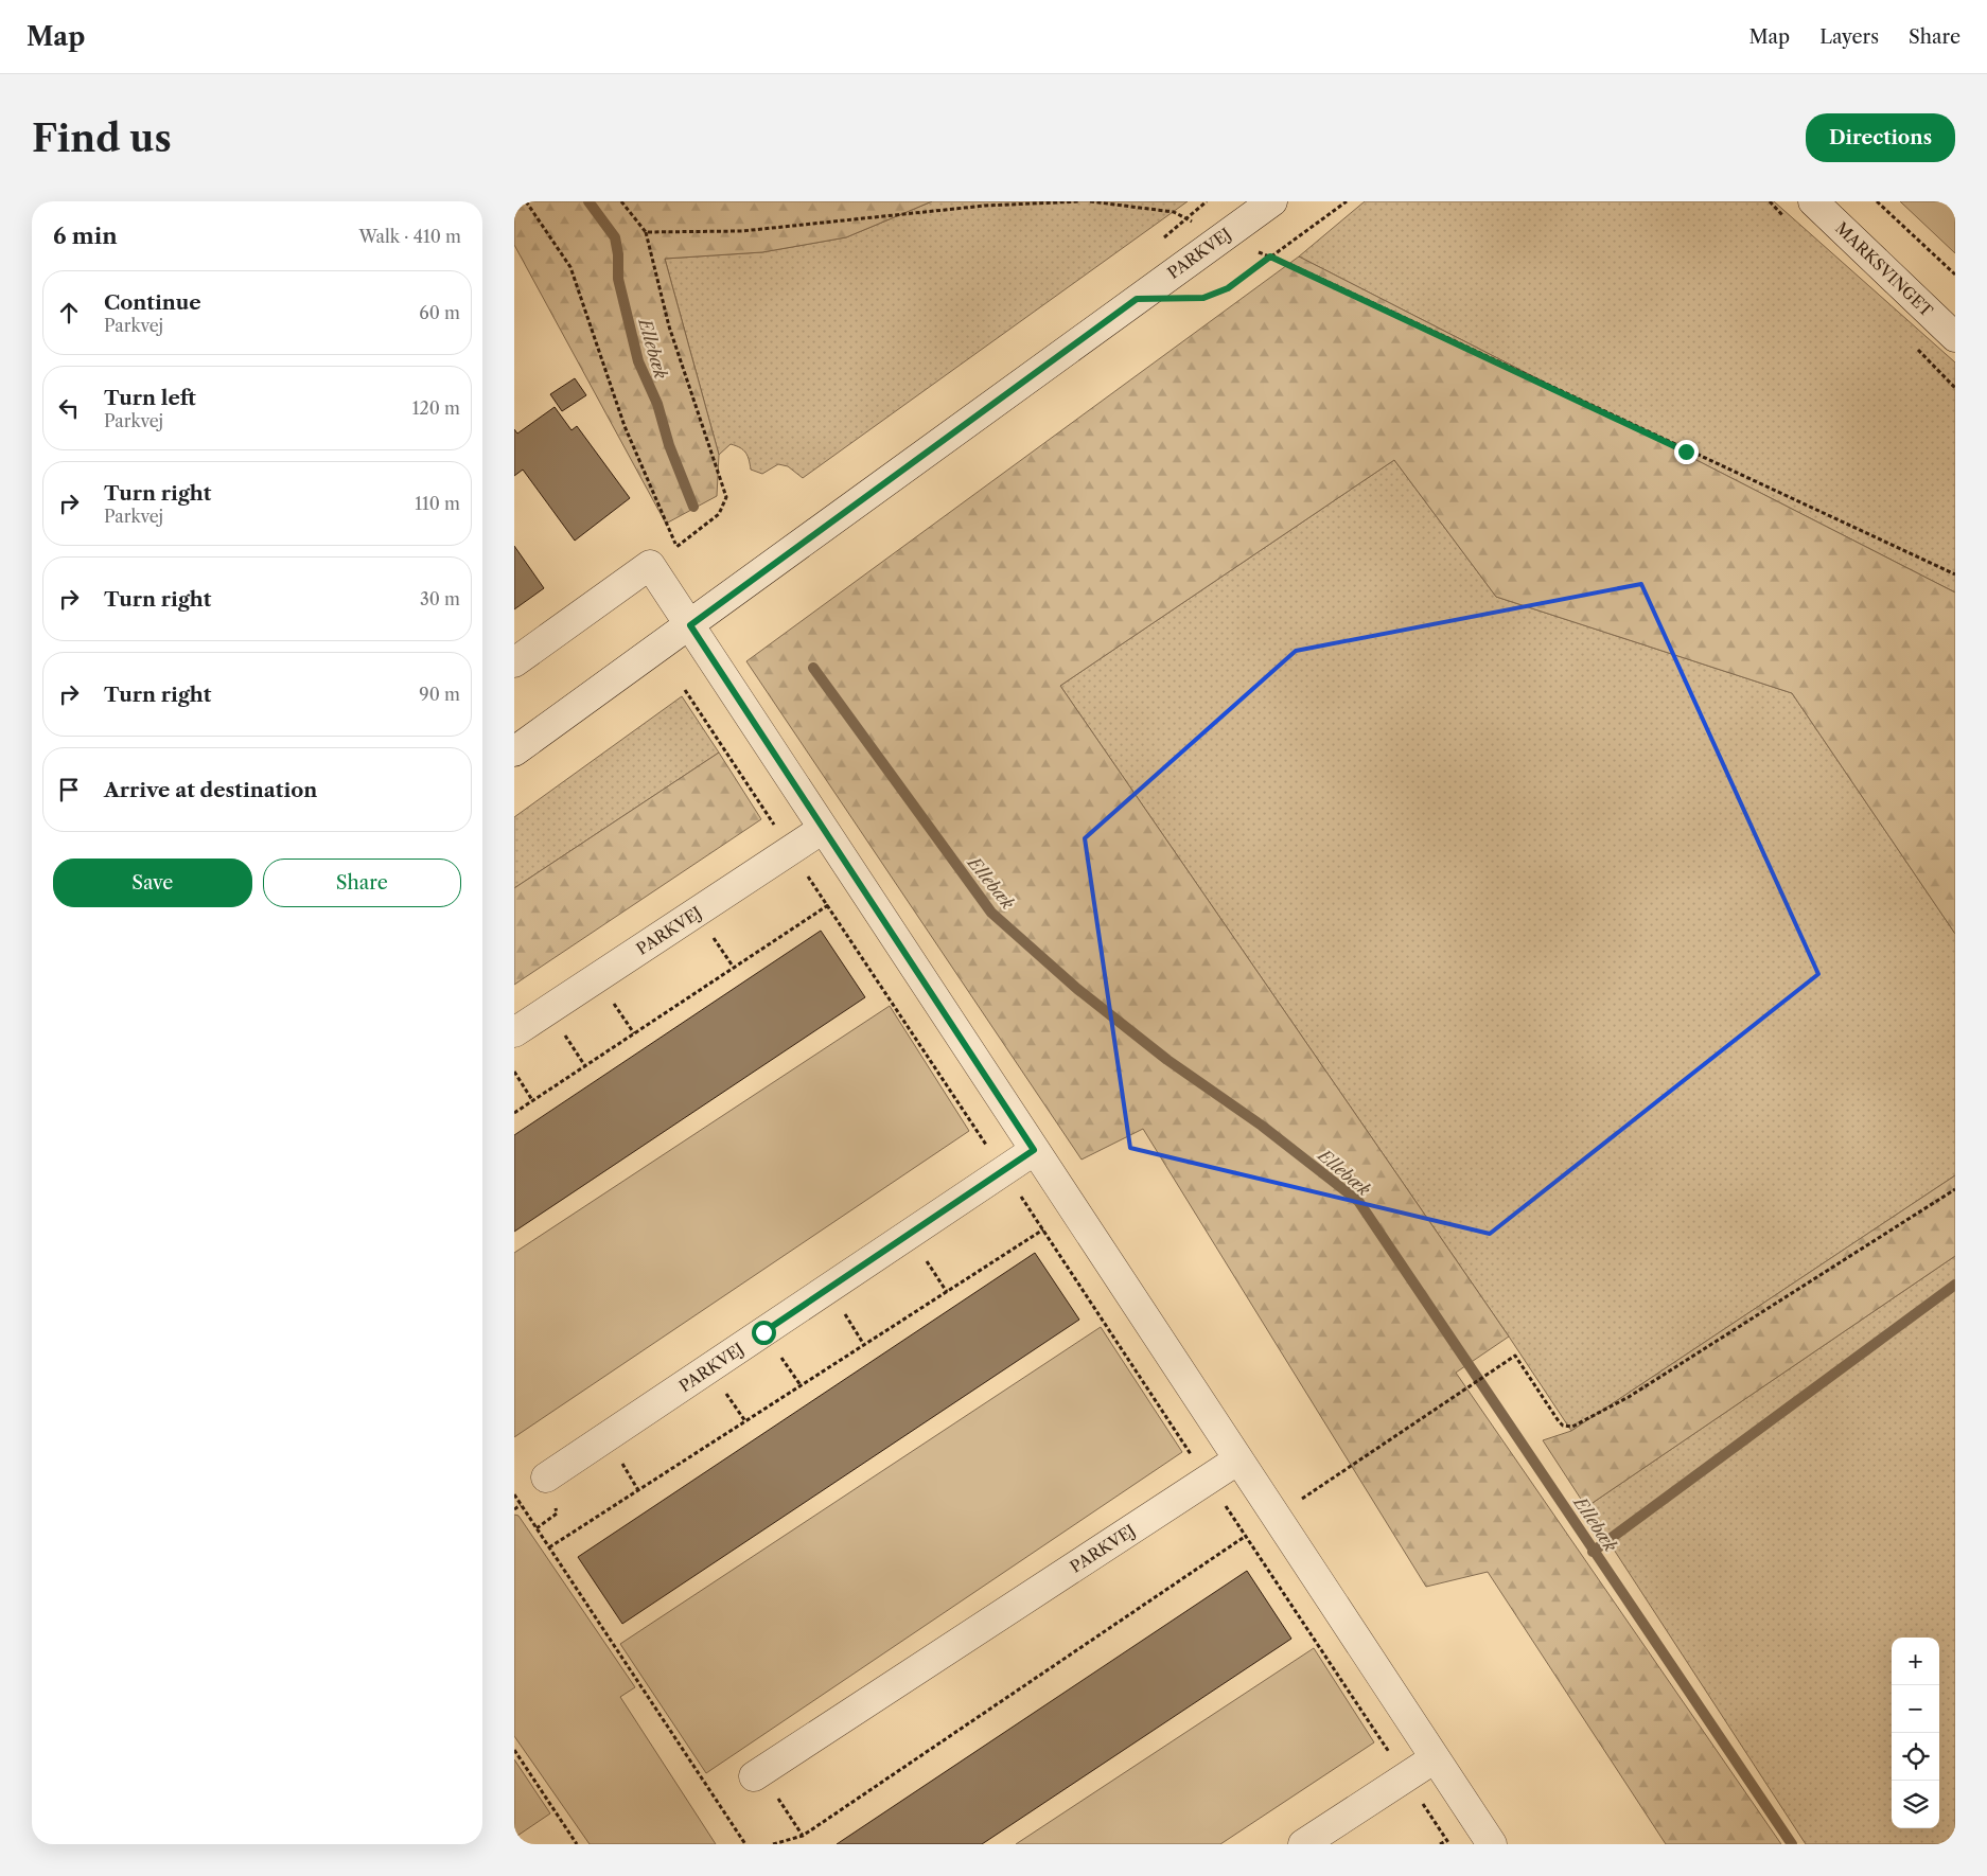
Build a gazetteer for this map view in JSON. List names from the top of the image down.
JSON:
{
  "streets": {
    "street": ["PARKVEJ", "MARKSVINGET"]
  },
  "water": ["Ellebæk"],
  "page": {
    "header": "Map",
    "nav": ["Map", "Layers", "Share"],
    "buttons": [
      "Directions",
      ["Save", "Share"]
    ],
    "title": "Find us",
    "heading": ["6 min", "Walk · 410 m"],
    "list": [
      ["Continue", "Parkvej", "60 m"],
      ["Turn left", "Parkvej", "120 m"],
      ["Turn right", "Parkvej", "110 m"],
      ["Turn right", "30 m"],
      ["Turn right", "90 m"],
      "Arrive at destination"
    ],
    "map_buttons": ["+", "−"]
  }
}
